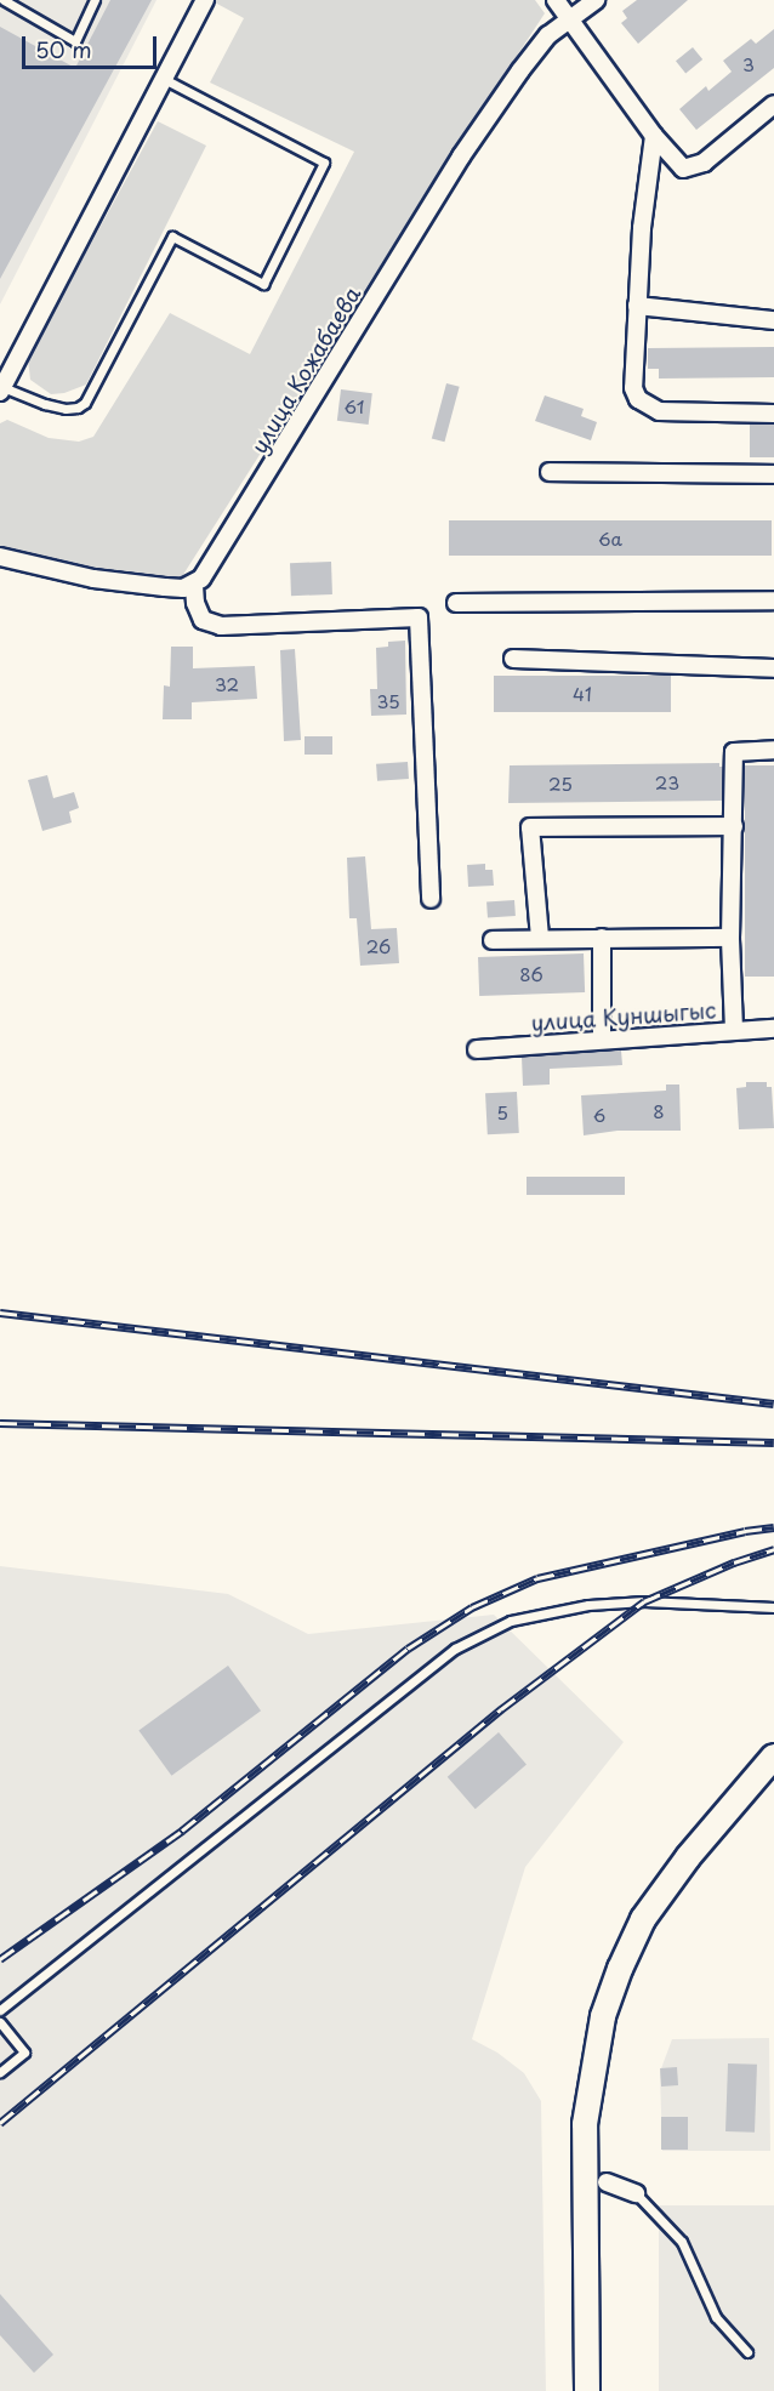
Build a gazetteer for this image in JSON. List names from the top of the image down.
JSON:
{
  "streets": {
    "street": ["улица Кожабаева", "улица Куншыгыс"]
  },
  "house_numbers": [
    "3",
    "61",
    "6а",
    "32",
    "41",
    "35",
    "23",
    "25",
    "26",
    "86",
    "8",
    "5",
    "6"
  ],
  "scale_bar": "50 m"
}
